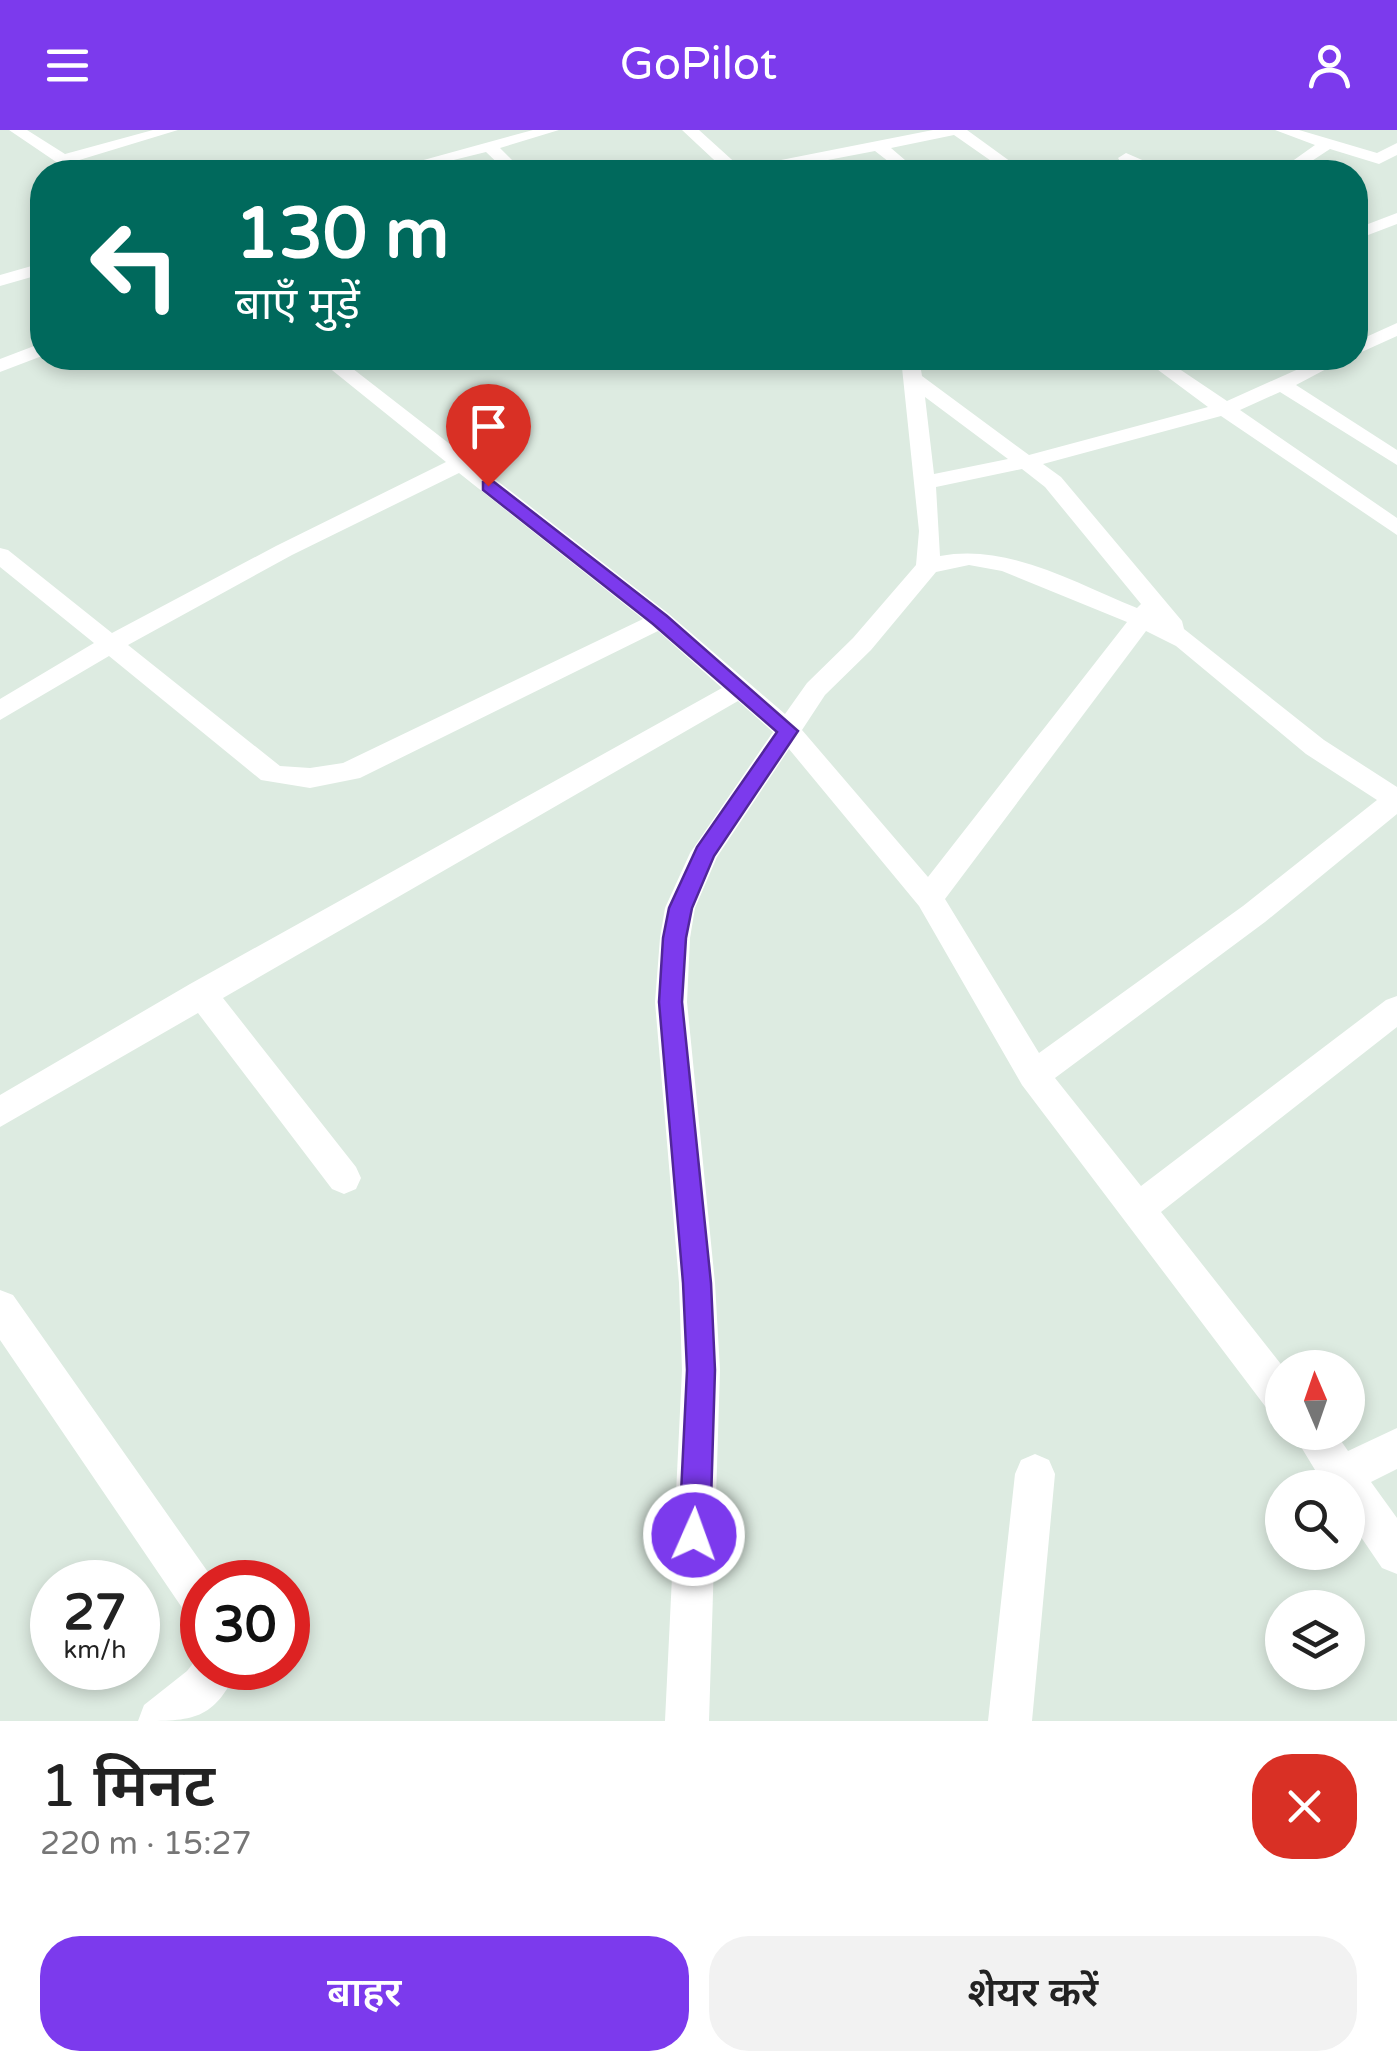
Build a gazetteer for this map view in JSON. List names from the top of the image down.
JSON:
{
  "north": "top",
  "page": {
    "header": "GoPilot",
    "turn": ["130 m", "बाएँ मुड़ें"],
    "speed": "27 km/h",
    "limit": "30",
    "heading": ["1 मिनट", "220 m · 15:27"],
    "buttons": ["बाहर", "शेयर करें"]
  }
}
